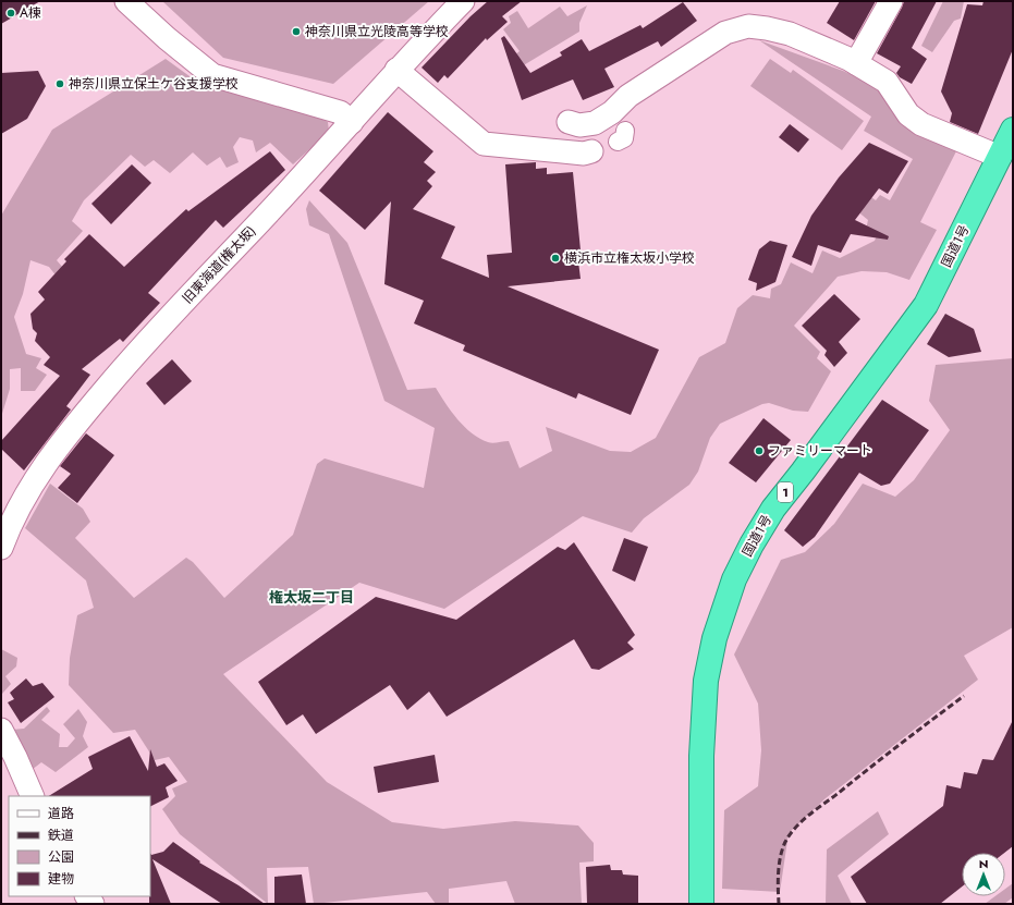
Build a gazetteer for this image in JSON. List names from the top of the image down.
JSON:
{
  "streets": {
    "highway": ["国道1号", "1"],
    "street": ["旧東海道(権太坂)"]
  },
  "districts": ["権太坂二丁目"],
  "places": [
    "A棟",
    "神奈川県立光陵高等学校",
    "神奈川県立保土ケ谷支援学校",
    "横浜市立権太坂小学校",
    "ファミリーマート"
  ],
  "legend": [
    "道路",
    "鉄道",
    "公園",
    "建物"
  ],
  "north": "top"
}
